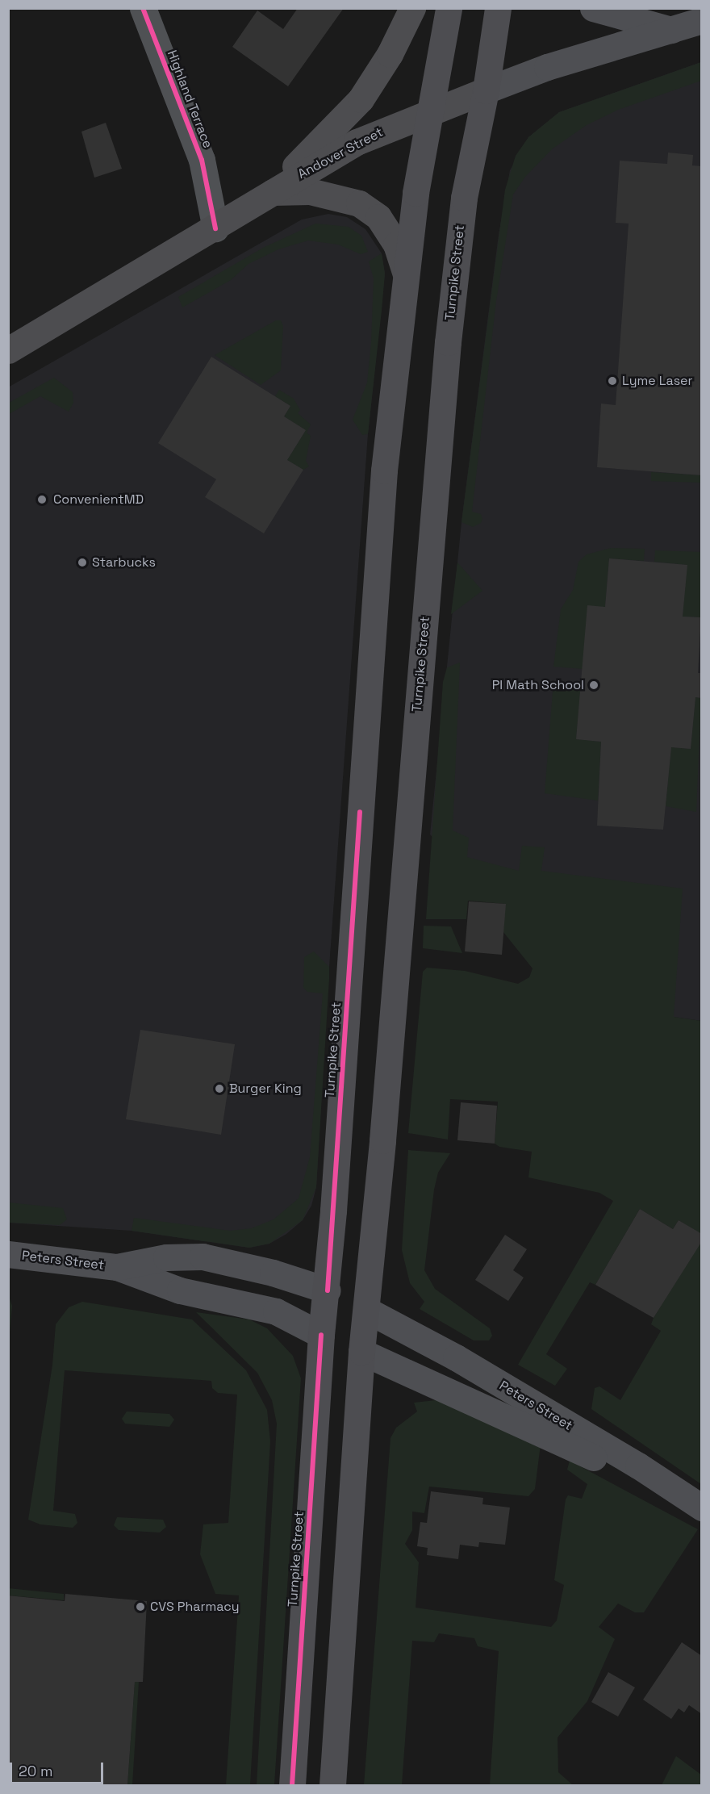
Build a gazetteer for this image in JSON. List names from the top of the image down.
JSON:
{
  "streets": {
    "highway": ["Turnpike Street"],
    "main road": ["Andover Street", "Peters Street"],
    "street": ["Highland Terrace"]
  },
  "crossings": [
    ["Highland Terrace", "Andover Street"],
    ["Andover Street", "Turnpike Street"],
    ["Turnpike Street", "Peters Street"]
  ],
  "places": [
    "Lyme Laser",
    "ConvenientMD",
    "Starbucks",
    "PI Math School",
    "Burger King",
    "CVS Pharmacy"
  ],
  "scale_bar": "20 m"
}
